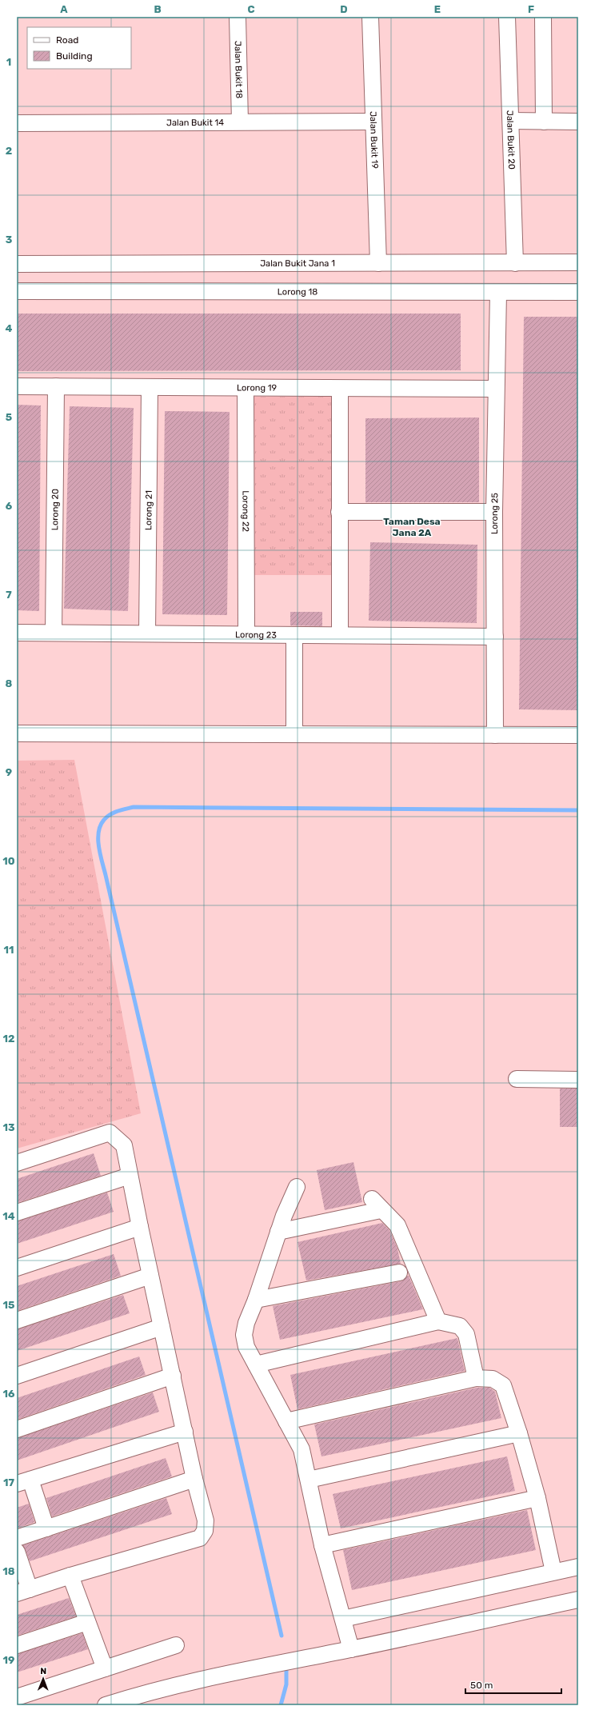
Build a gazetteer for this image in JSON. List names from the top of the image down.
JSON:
{
  "streets": {
    "street": [
      "Jalan Bukit 18",
      "Jalan Bukit 14",
      "Jalan Bukit 19",
      "Jalan Bukit 20",
      "Jalan Bukit Jana 1",
      "Lorong 18",
      "Lorong 19",
      "Lorong 20",
      "Lorong 21",
      "Lorong 22",
      "Lorong 25",
      "Lorong 23"
    ]
  },
  "crossings": [
    ["Jalan Bukit 18", "Jalan Bukit 14"],
    ["Jalan Bukit 14", "Jalan Bukit 19"],
    ["Jalan Bukit 19", "Jalan Bukit Jana 1"],
    ["Jalan Bukit 20", "Jalan Bukit Jana 1"],
    ["Lorong 18", "Lorong 25"],
    ["Lorong 19", "Lorong 20"],
    ["Lorong 19", "Lorong 21"],
    ["Lorong 19", "Lorong 22"],
    ["Lorong 19", "Lorong 25"],
    ["Lorong 20", "Lorong 23"],
    ["Lorong 21", "Lorong 23"],
    ["Lorong 22", "Lorong 23"],
    ["Lorong 25", "Lorong 23"]
  ],
  "districts": ["Taman Desa Jana 2A"],
  "legend": ["Road", "Building"],
  "scale_bar": "50 m",
  "north": "top",
  "grid": {
    "columns": [
      "A",
      "B",
      "C",
      "D",
      "E",
      "F"
    ],
    "rows": [
      "1",
      "2",
      "3",
      "4",
      "5",
      "6",
      "7",
      "8",
      "9",
      "10",
      "11",
      "12",
      "13",
      "14",
      "15",
      "16",
      "17",
      "18",
      "19"
    ]
  }
}
